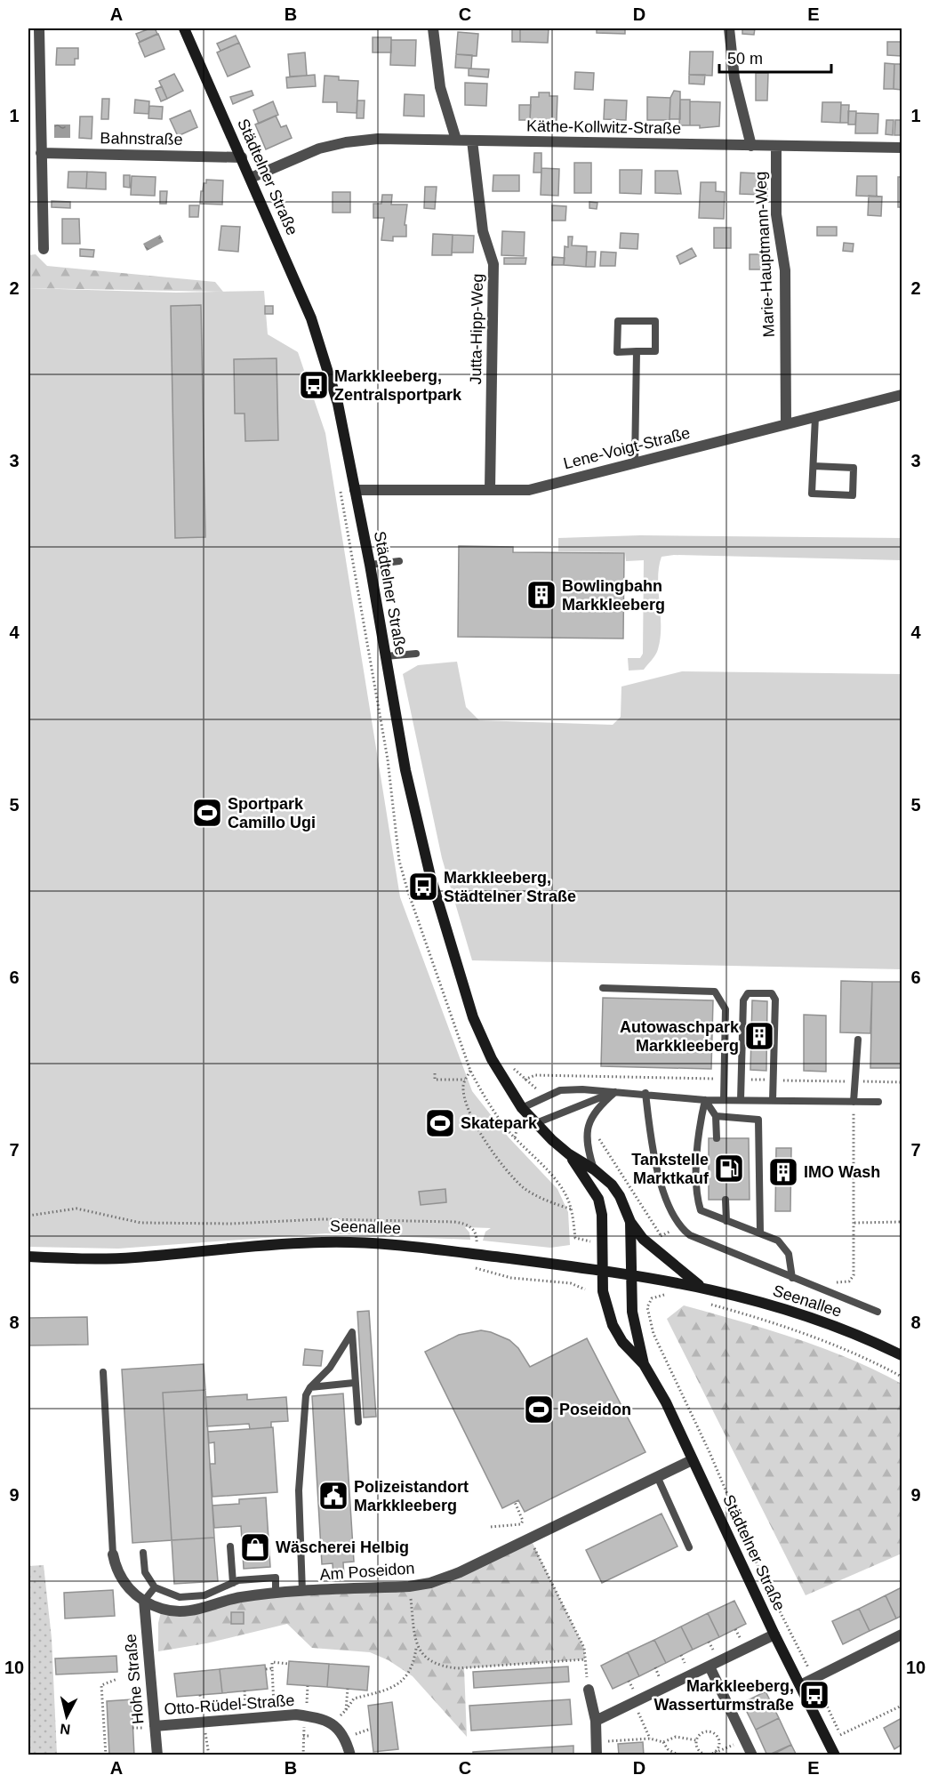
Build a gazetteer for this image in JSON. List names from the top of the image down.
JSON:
{
  "streets": {
    "street": [
      "Käthe-Kollwitz-Straße",
      "Bahnstraße",
      "Städtelner Straße",
      "Marie-Hauptmann-Weg",
      "Jutta-Hipp-Weg",
      "Lene-Voigt-Straße",
      "Seenallee",
      "Am Poseidon",
      "Hohe Straße",
      "Otto-Rüdel-Straße"
    ]
  },
  "crossings": [
    ["Käthe-Kollwitz-Straße", "Städtelner Straße"],
    ["Käthe-Kollwitz-Straße", "Marie-Hauptmann-Weg"],
    ["Käthe-Kollwitz-Straße", "Jutta-Hipp-Weg"],
    ["Bahnstraße", "Städtelner Straße"],
    ["Städtelner Straße", "Lene-Voigt-Straße"],
    ["Städtelner Straße", "Seenallee"],
    ["Städtelner Straße", "Am Poseidon"],
    ["Marie-Hauptmann-Weg", "Lene-Voigt-Straße"],
    ["Jutta-Hipp-Weg", "Lene-Voigt-Straße"],
    ["Am Poseidon", "Hohe Straße"],
    ["Hohe Straße", "Otto-Rüdel-Straße"]
  ],
  "places": {
    "bus stop": ["Markkleeberg, Zentralsportpark", "Markkleeberg, Städtelner Straße", "Markkleeberg, Wasserturmstraße"],
    "building": ["Bowlingbahn Markkleeberg", "Autowaschpark Markkleeberg", "IMO Wash"],
    "sports": ["Sportpark Camillo Ugi", "Skatepark", "Poseidon"],
    "fuel station": ["Tankstelle Marktkauf"],
    "public building": ["Polizeistandort Markkleeberg"],
    "shop": ["Wäscherei Helbig"]
  },
  "scale_bar": "50 m",
  "north": "bottom",
  "grid": {
    "columns": [
      "A",
      "B",
      "C",
      "D",
      "E"
    ],
    "rows": [
      "1",
      "2",
      "3",
      "4",
      "5",
      "6",
      "7",
      "8",
      "9",
      "10"
    ]
  }
}
